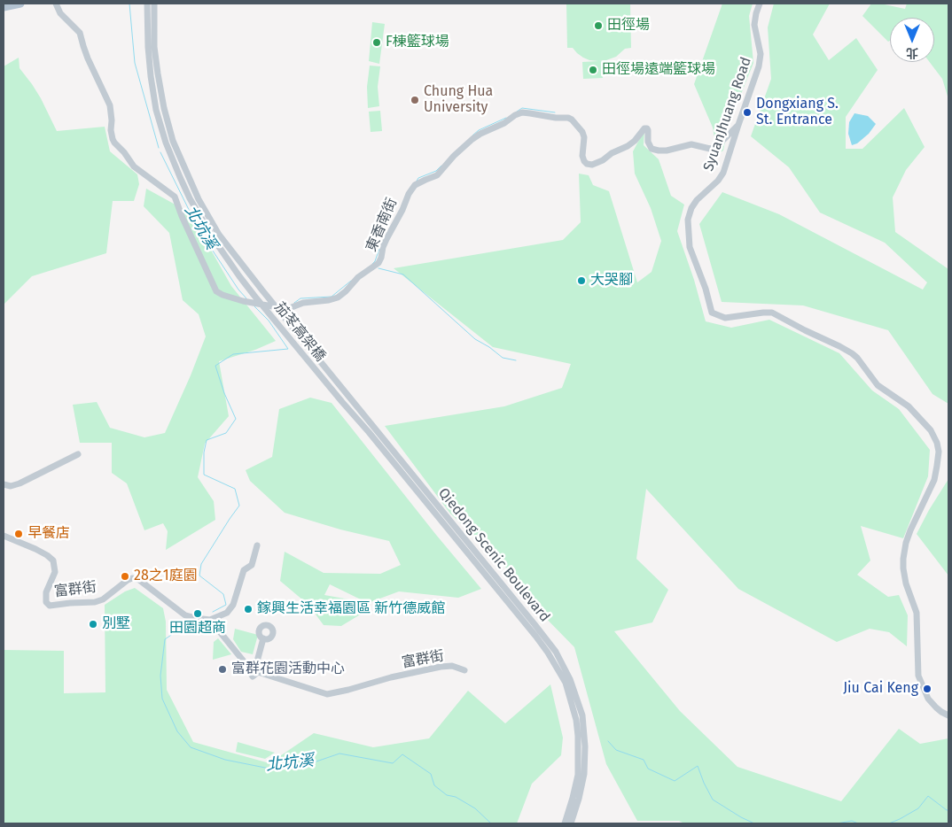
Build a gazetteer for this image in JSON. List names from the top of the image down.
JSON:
{
  "streets": {
    "street": [
      "SyuanJhuang Road",
      "東香南街",
      "茄苳高架橋",
      "Qiedong Scenic Boulevard",
      "富群街"
    ]
  },
  "crossings": [
    ["SyuanJhuang Road", "東香南街"],
    ["茄苳高架橋", "Qiedong Scenic Boulevard"]
  ],
  "water": ["北坑溪"],
  "places": [
    "田徑場",
    "F棟籃球場",
    "田徑場遠端籃球場",
    "Chung Hua University",
    "Dongxiang S. St. Entrance",
    "大哭腳",
    "早餐店",
    "28之1庭園",
    "鎵興生活幸福園區 新竹德威館",
    "田園超商",
    "別墅",
    "富群花園活動中心",
    "Jiu Cai Keng"
  ],
  "north": "bottom"
}
